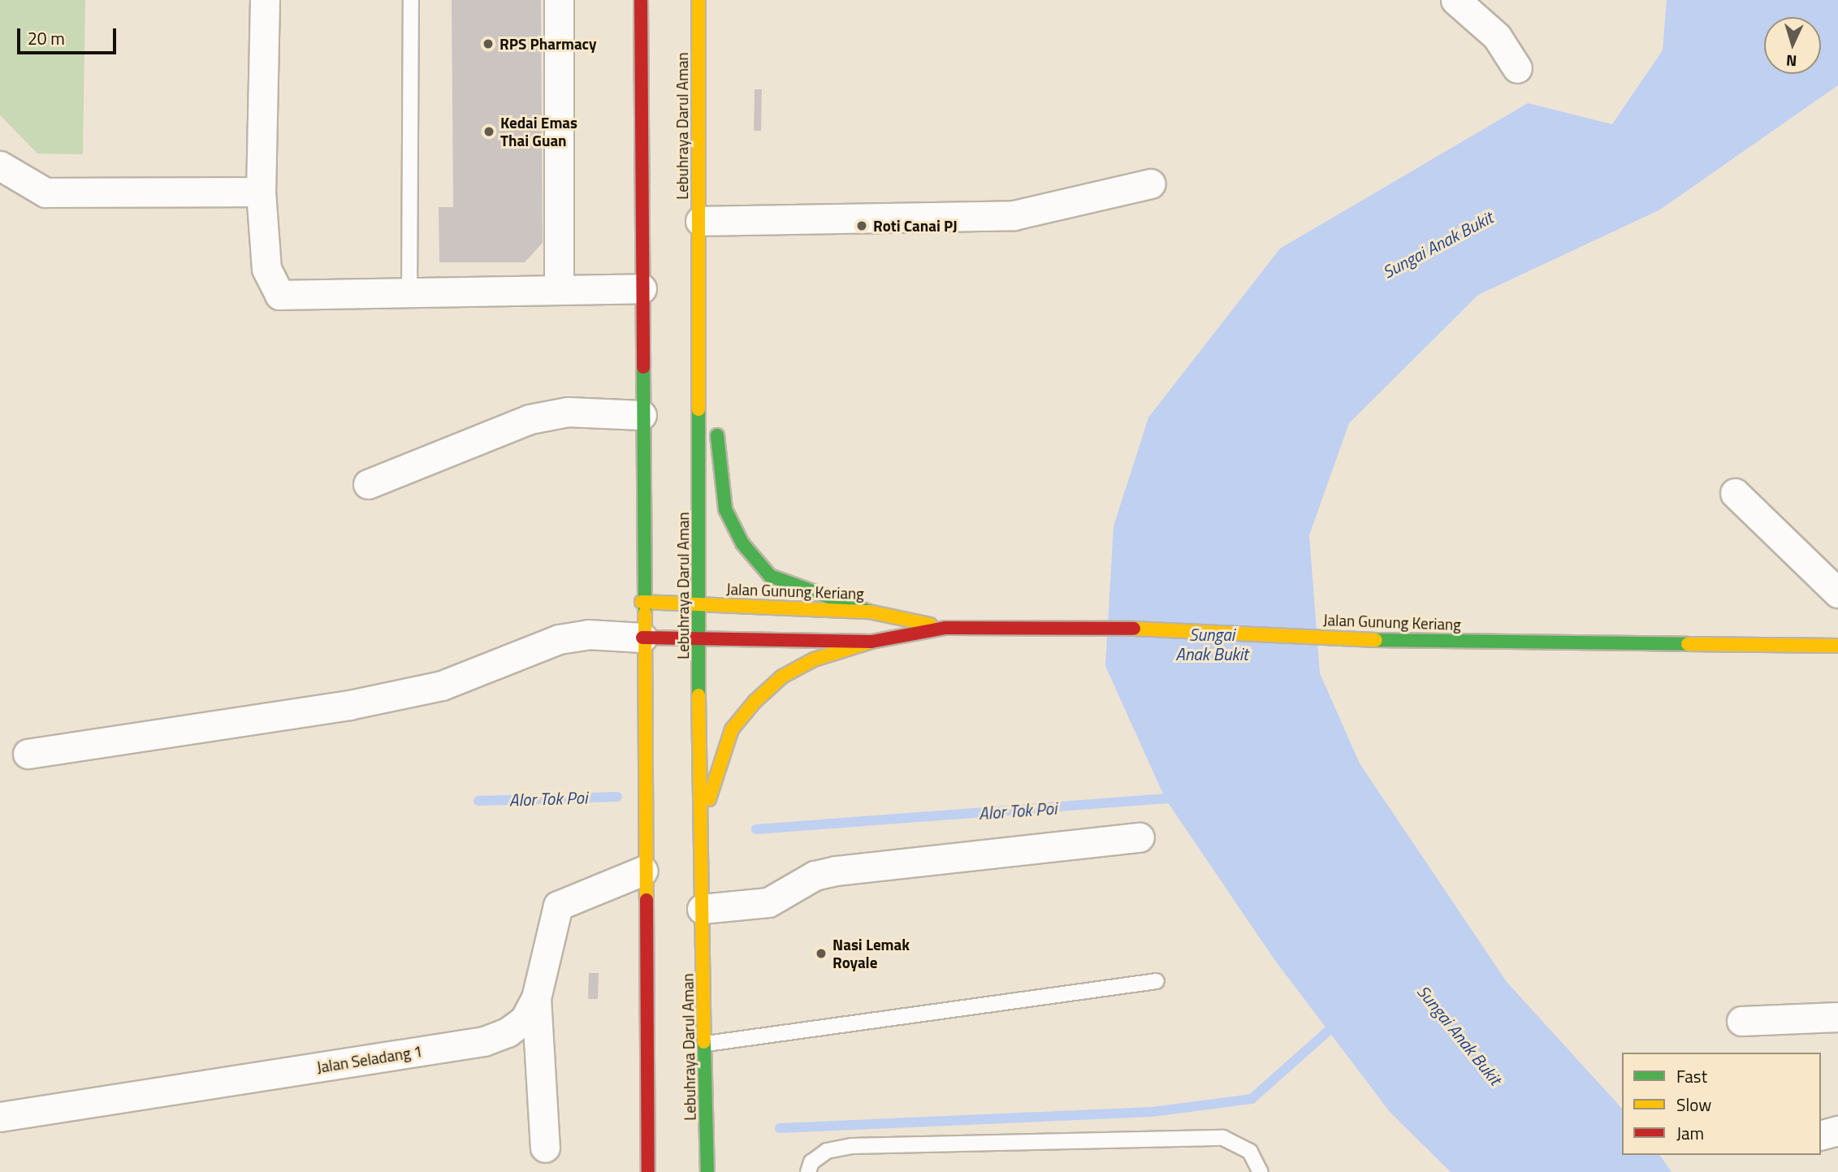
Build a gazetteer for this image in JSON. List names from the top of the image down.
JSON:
{
  "streets": {
    "main road": ["Lebuhraya Darul Aman", "Jalan Gunung Keriang"],
    "street": ["Jalan Seladang 1"]
  },
  "crossings": [
    ["Lebuhraya Darul Aman", "Jalan Gunung Keriang"]
  ],
  "water": ["Sungai Anak Bukit", "Alor Tok Poi"],
  "places": [
    "RPS Pharmacy",
    "Kedai Emas Thai Guan",
    "Roti Canai PJ",
    "Nasi Lemak Royale"
  ],
  "legend": ["Fast", "Slow", "Jam"],
  "scale_bar": "20 m",
  "north": "bottom"
}
